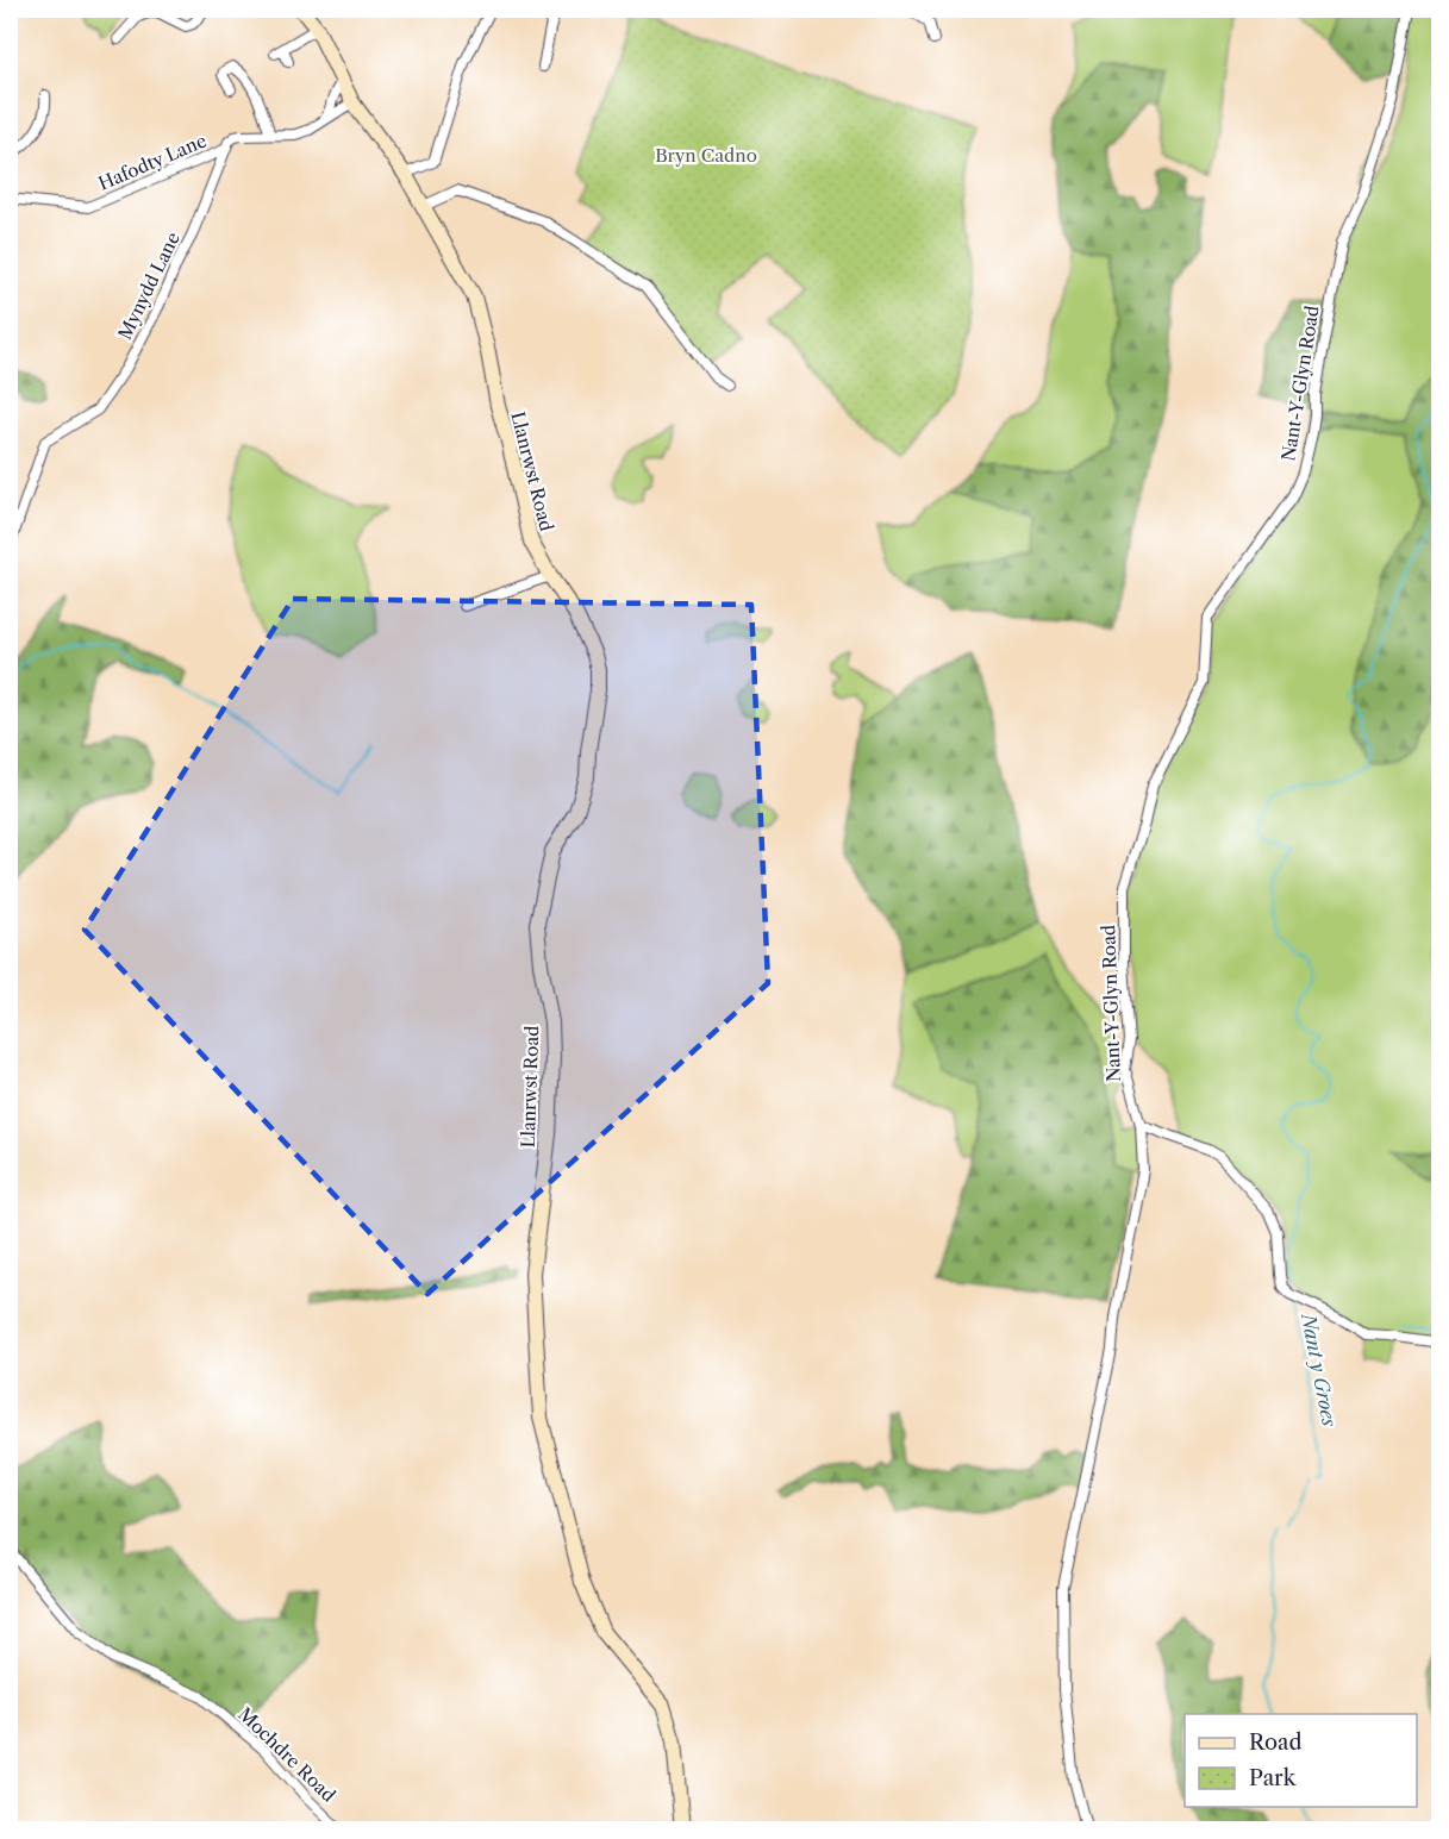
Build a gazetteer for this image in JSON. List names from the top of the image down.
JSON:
{
  "streets": {
    "main road": ["Llanrwst Road"],
    "street": [
      "Hafodty Lane",
      "Mynydd Lane",
      "Nant-Y-Glyn Road",
      "Mochdre Road"
    ]
  },
  "crossings": [
    ["Hafodty Lane", "Mynydd Lane"]
  ],
  "water": ["Nant y Groes"],
  "parks": ["Bryn Cadno"],
  "legend": ["Road", "Park"]
}
